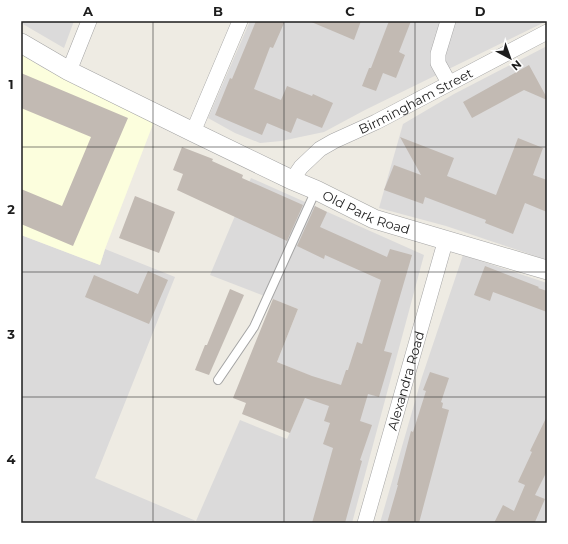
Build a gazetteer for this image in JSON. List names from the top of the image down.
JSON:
{
  "streets": {
    "street": ["Birmingham Street", "Old Park Road", "Alexandra Road"]
  },
  "crossings": [
    ["Birmingham Street", "Old Park Road"],
    ["Old Park Road", "Alexandra Road"]
  ],
  "north": "bottom right",
  "grid": {
    "columns": [
      "A",
      "B",
      "C",
      "D"
    ],
    "rows": [
      "1",
      "2",
      "3",
      "4"
    ]
  }
}
